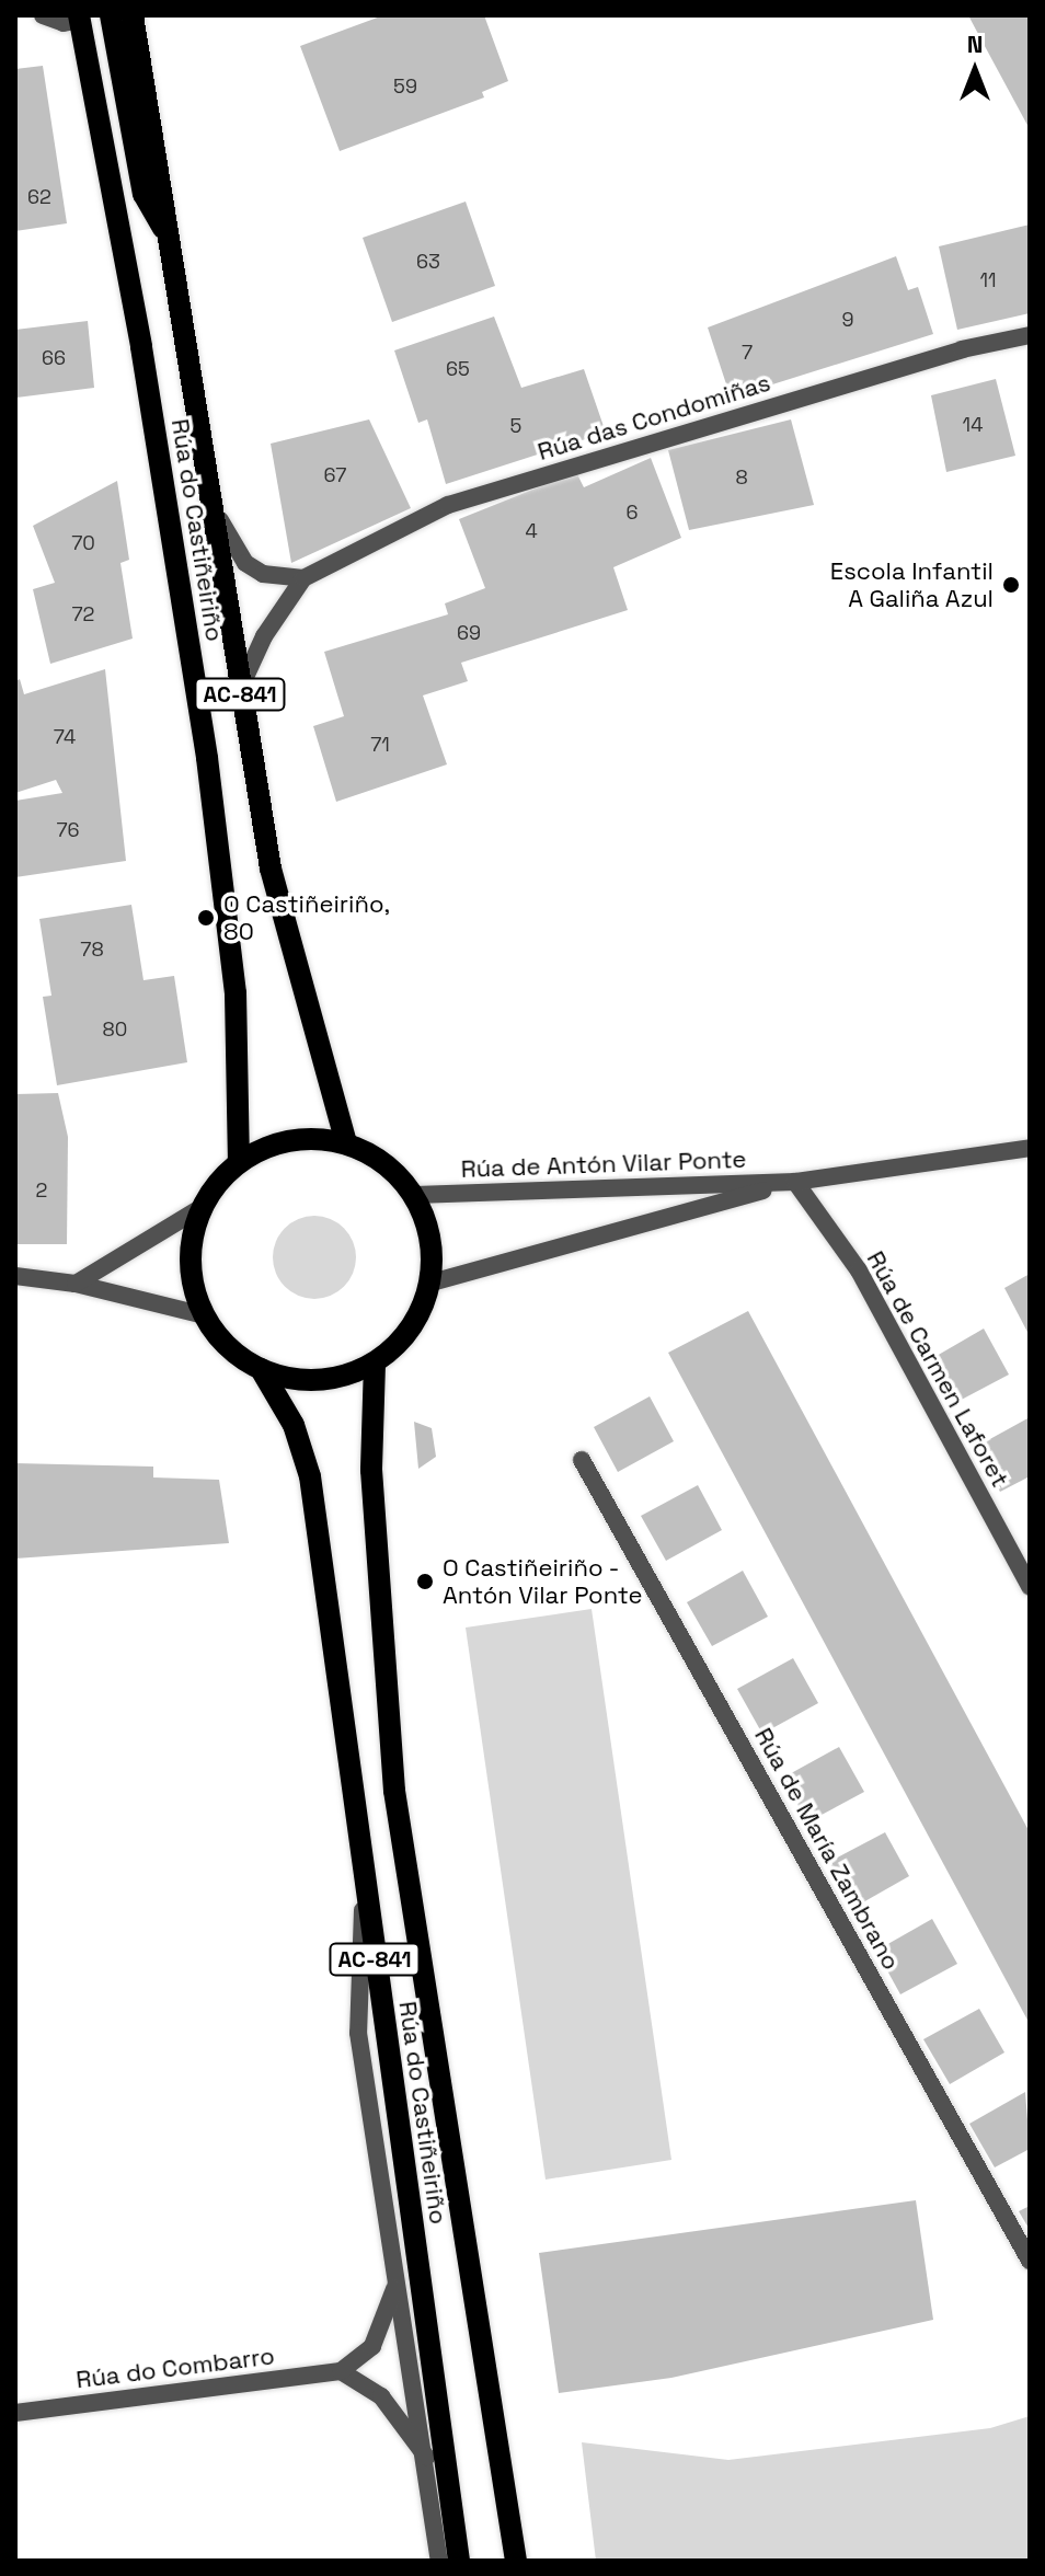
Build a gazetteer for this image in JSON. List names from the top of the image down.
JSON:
{
  "streets": {
    "main road": ["Rúa do Castiñeiriño", "AC-841"],
    "street": [
      "Rúa das Condomiñas",
      "Rúa de Antón Vilar Ponte",
      "Rúa de Carmen Laforet",
      "Rúa de María Zambrano",
      "Rúa do Combarro"
    ]
  },
  "crossings": [
    ["Rúa das Condomiñas", "Rúa do Castiñeiriño"],
    ["Rúa do Castiñeiriño", "Rúa de Antón Vilar Ponte"],
    ["Rúa de Antón Vilar Ponte", "Rúa de Carmen Laforet"]
  ],
  "places": ["Escola Infantil A Galiña Azul", "O Castiñeiriño, 80", "O Castiñeiriño - Antón Vilar Ponte"],
  "house_numbers": [
    "59",
    "62",
    "63",
    "11",
    "9",
    "7",
    "66",
    "65",
    "14",
    "5",
    "67",
    "8",
    "6",
    "4",
    "70",
    "72",
    "69",
    "74",
    "71",
    "76",
    "78",
    "80",
    "2"
  ],
  "north": "top"
}
